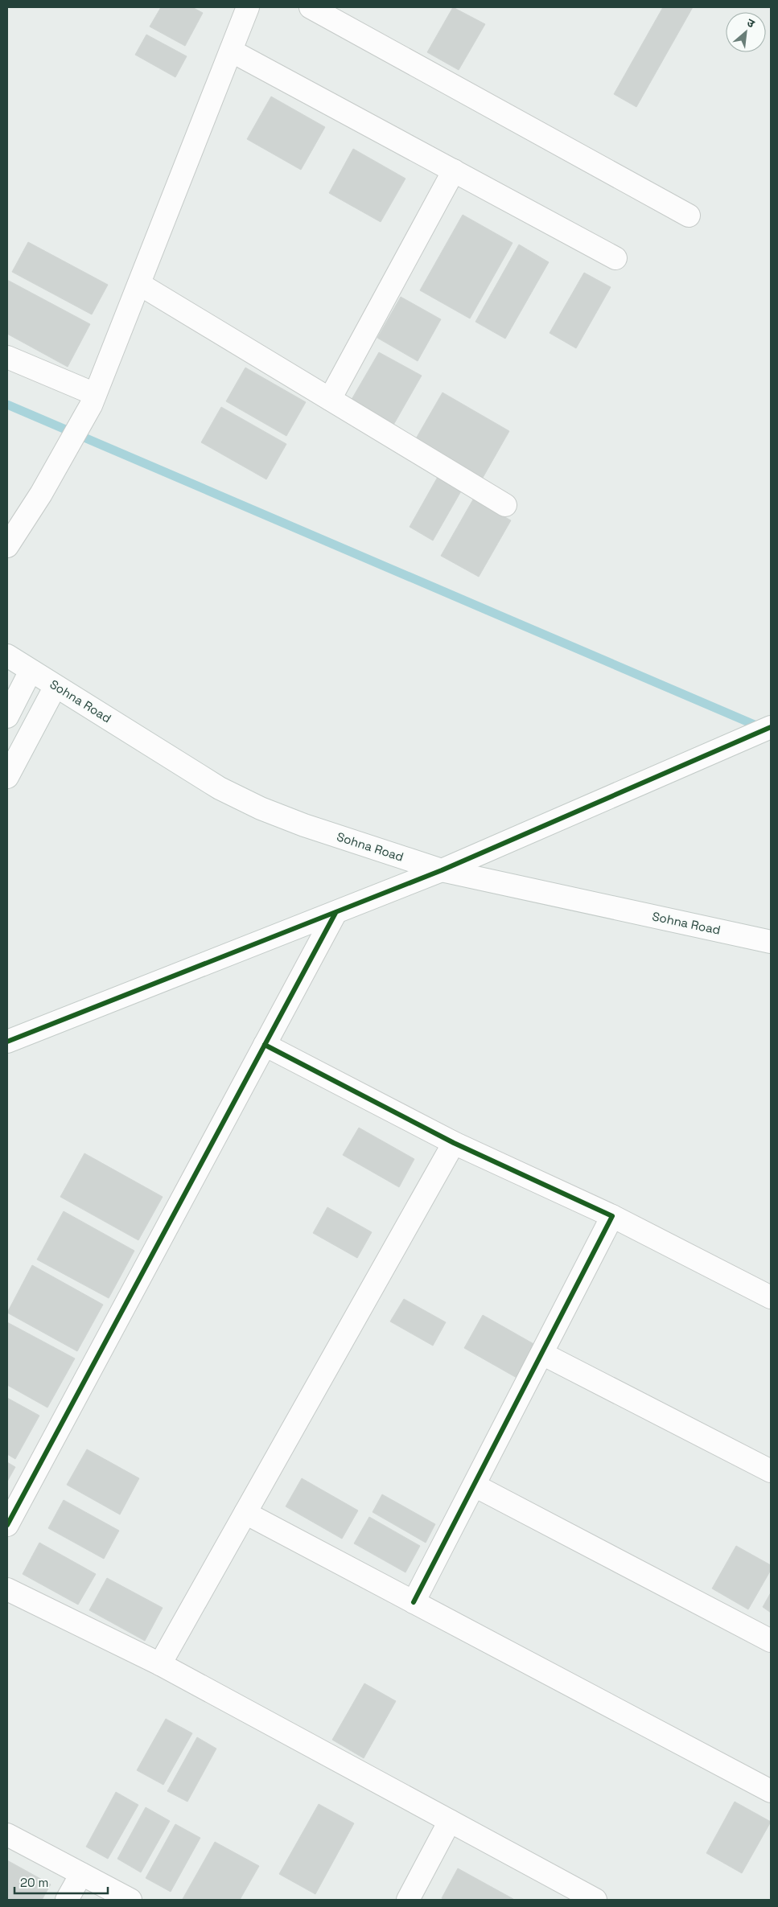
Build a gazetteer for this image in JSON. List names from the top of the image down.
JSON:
{
  "streets": {
    "street": ["Sohna Road"]
  },
  "scale_bar": "20 m",
  "north": "top right"
}
